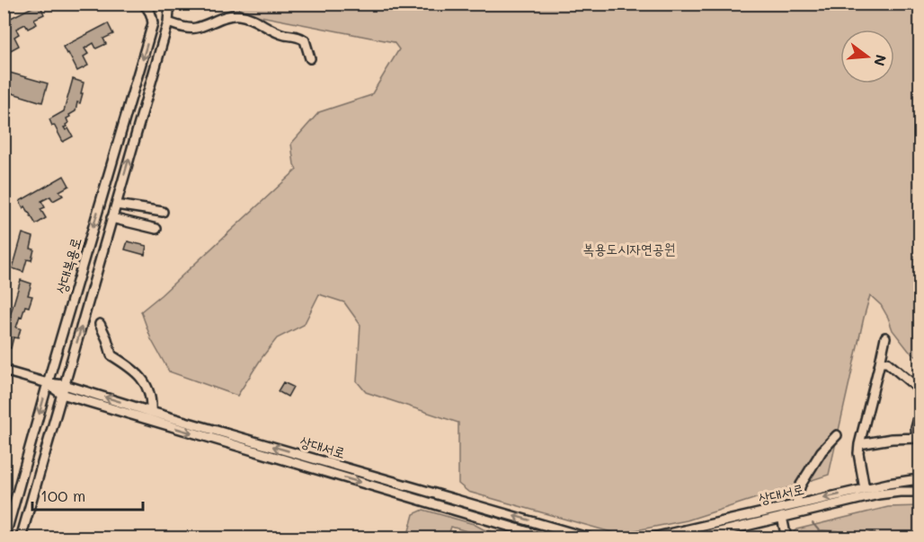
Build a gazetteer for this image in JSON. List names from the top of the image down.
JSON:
{
  "streets": {
    "street": ["상대복용로", "상대서로"]
  },
  "crossings": [
    ["상대복용로", "상대서로"]
  ],
  "parks": ["복용도시자연공원"],
  "scale_bar": "100 m",
  "north": "right"
}
